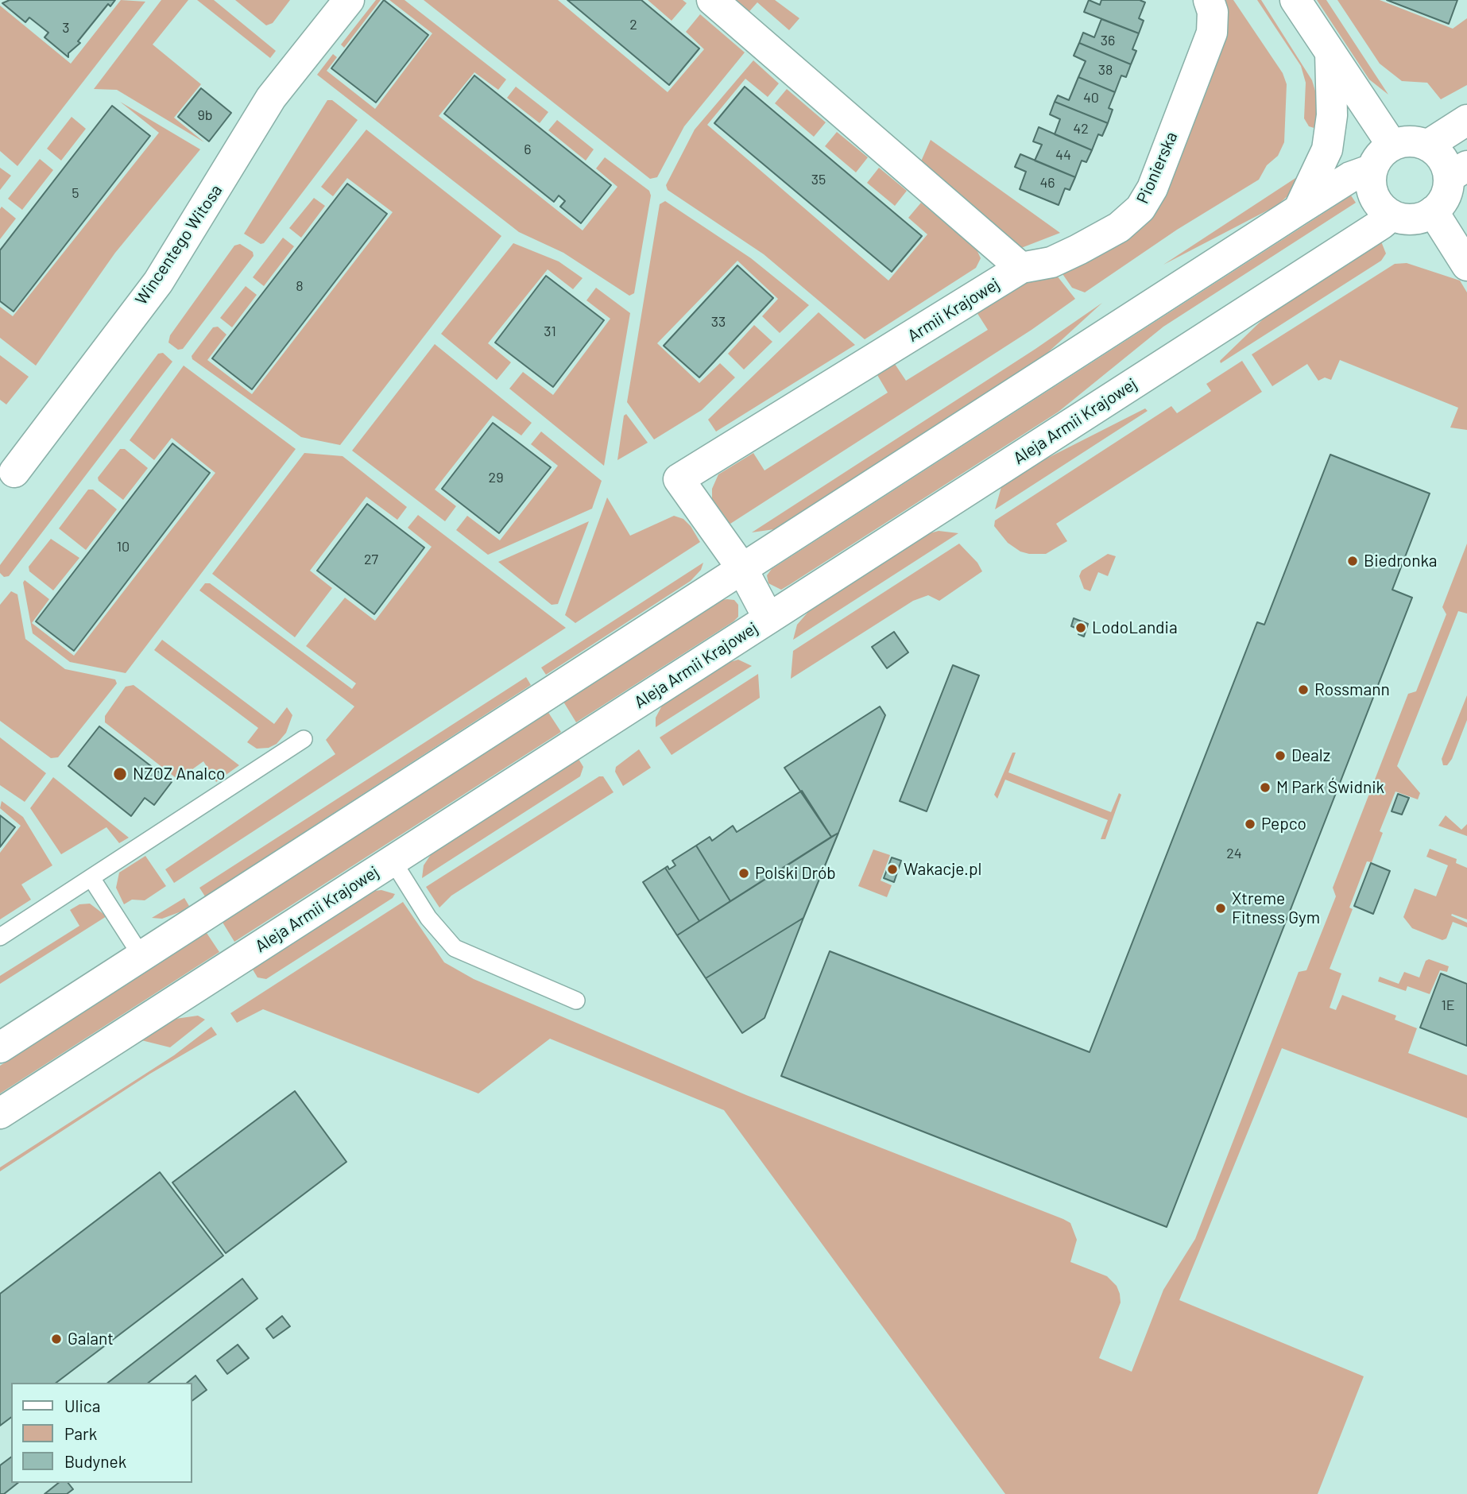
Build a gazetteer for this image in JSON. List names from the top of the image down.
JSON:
{
  "streets": {
    "street": [
      "Pionierska",
      "Wincentego Witosa",
      "Armii Krajowej",
      "Aleja Armii Krajowej"
    ]
  },
  "crossings": [
    ["Pionierska", "Armii Krajowej"],
    ["Armii Krajowej", "Aleja Armii Krajowej"]
  ],
  "places": [
    "Biedronka",
    "LodoLandia",
    "Rossmann",
    "Dealz",
    "NZOZ Analco",
    "M Park Świdnik",
    "Pepco",
    "Wakacje.pl",
    "Polski Drób",
    "Xtreme Fitness Gym",
    "Galant"
  ],
  "house_numbers": [
    "2",
    "3",
    "36",
    "38",
    "40",
    "9b",
    "42",
    "6",
    "44",
    "35",
    "46",
    "5",
    "8",
    "33",
    "31",
    "29",
    "10",
    "27",
    "24",
    "1E"
  ],
  "legend": ["Ulica", "Park", "Budynek"]
}
